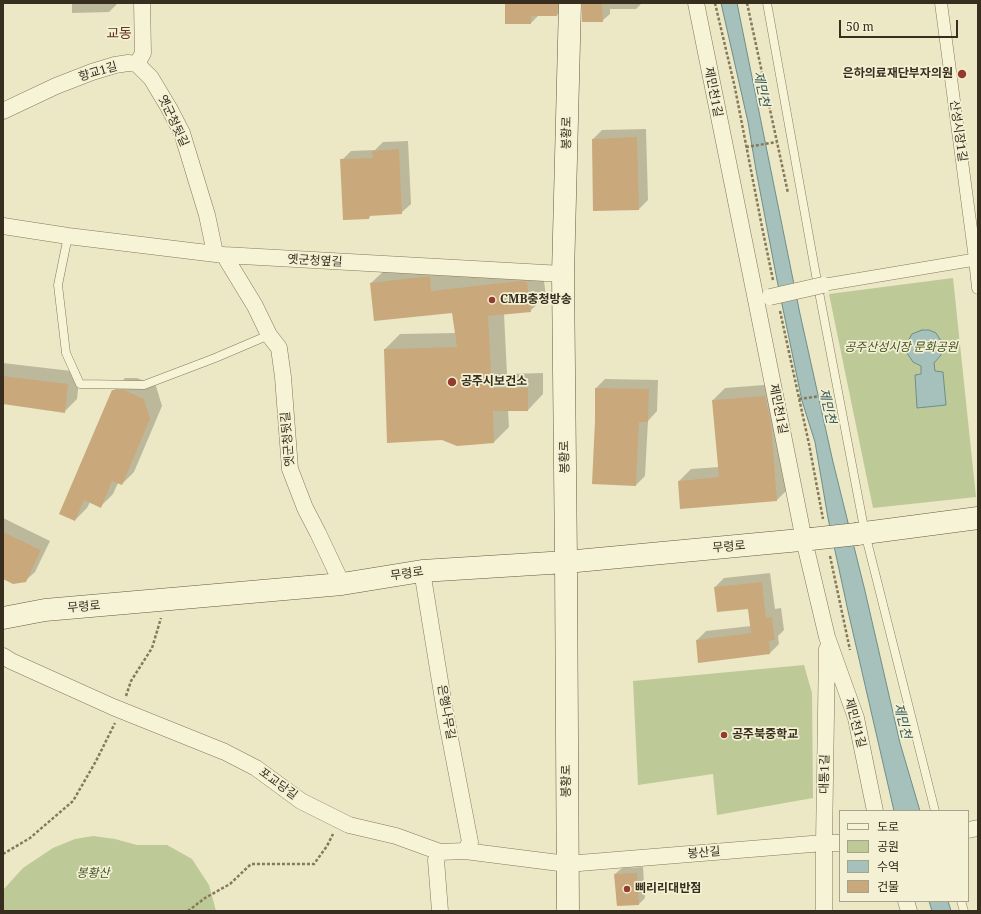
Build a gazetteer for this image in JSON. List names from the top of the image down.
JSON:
{
  "streets": {
    "main road": ["봉황로", "무령로"],
    "street": [
      "향교1길",
      "제민천1길",
      "옛군청뒷길",
      "산성시장1길",
      "옛군청옆길",
      "은행나무길",
      "대통1길",
      "포교당길",
      "봉산길"
    ]
  },
  "crossings": [
    ["향교1길", "옛군청뒷길"],
    ["제민천1길", "무령로"],
    ["제민천1길", "대통1길"],
    ["옛군청뒷길", "옛군청옆길"],
    ["옛군청뒷길", "무령로"],
    ["봉황로", "옛군청옆길"],
    ["봉황로", "무령로"],
    ["봉황로", "포교당길"],
    ["봉황로", "봉산길"],
    ["무령로", "은행나무길"],
    ["은행나무길", "포교당길"],
    ["대통1길", "봉산길"],
    ["포교당길", "봉산길"]
  ],
  "districts": ["교동"],
  "water": ["제민천"],
  "parks": ["공주산성시장 문화공원", "봉황산"],
  "places": [
    "은하의료재단부자의원",
    "CMB충청방송",
    "공주시보건소",
    "공주북중학교",
    "삐리리대반점"
  ],
  "legend": [
    "도로",
    "공원",
    "수역",
    "건물"
  ],
  "scale_bar": "50 m"
}
